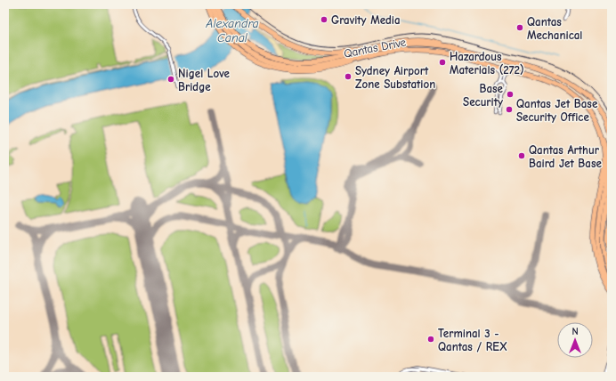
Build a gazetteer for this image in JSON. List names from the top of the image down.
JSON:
{
  "streets": {
    "highway": ["Qantas Drive"]
  },
  "water": ["Alexandra Canal"],
  "places": [
    "Gravity Media",
    "Qantas Mechanical",
    "Hazardous Materials (272)",
    "Sydney Airport Zone Substation",
    "Nigel Love Bridge",
    "Base Security",
    "Qantas Jet Base Security Office",
    "Qantas Arthur Baird Jet Base",
    "Terminal 3 - Qantas / REX"
  ],
  "north": "top"
}
